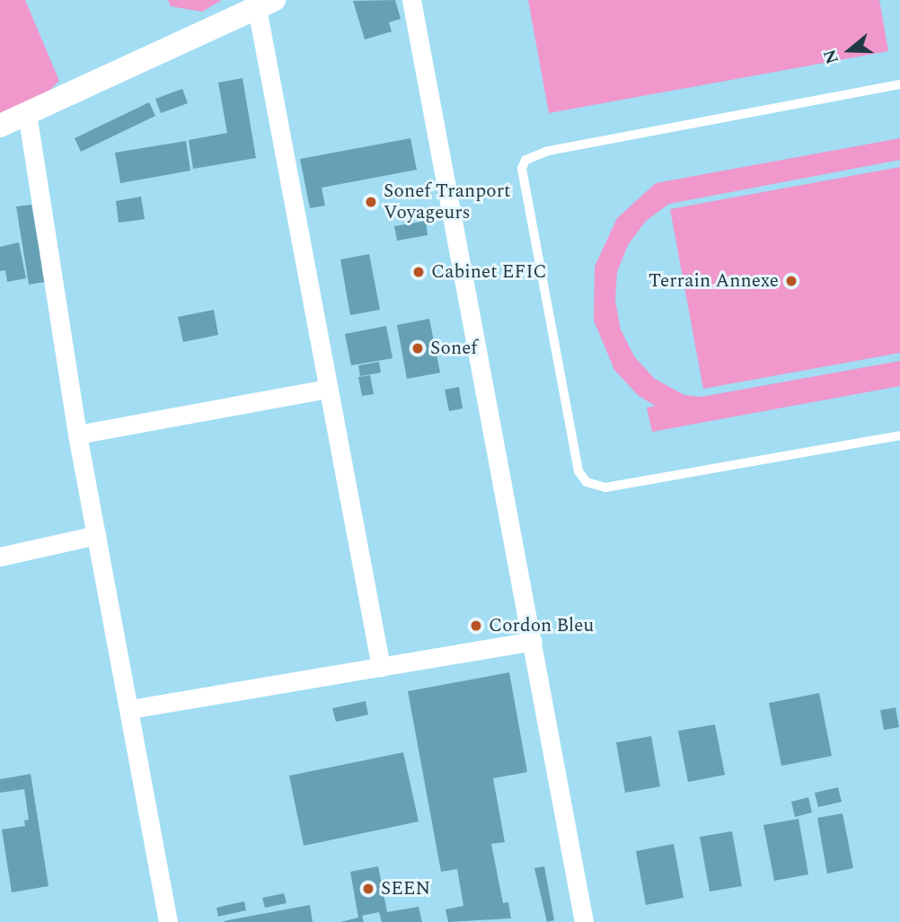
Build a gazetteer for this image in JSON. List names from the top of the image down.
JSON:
{
  "places": [
    "Sonef Tranport Voyageurs",
    "Cabinet EFIC",
    "Terrain Annexe",
    "Sonef",
    "Cordon Bleu",
    "SEEN"
  ],
  "north": "left"
}
